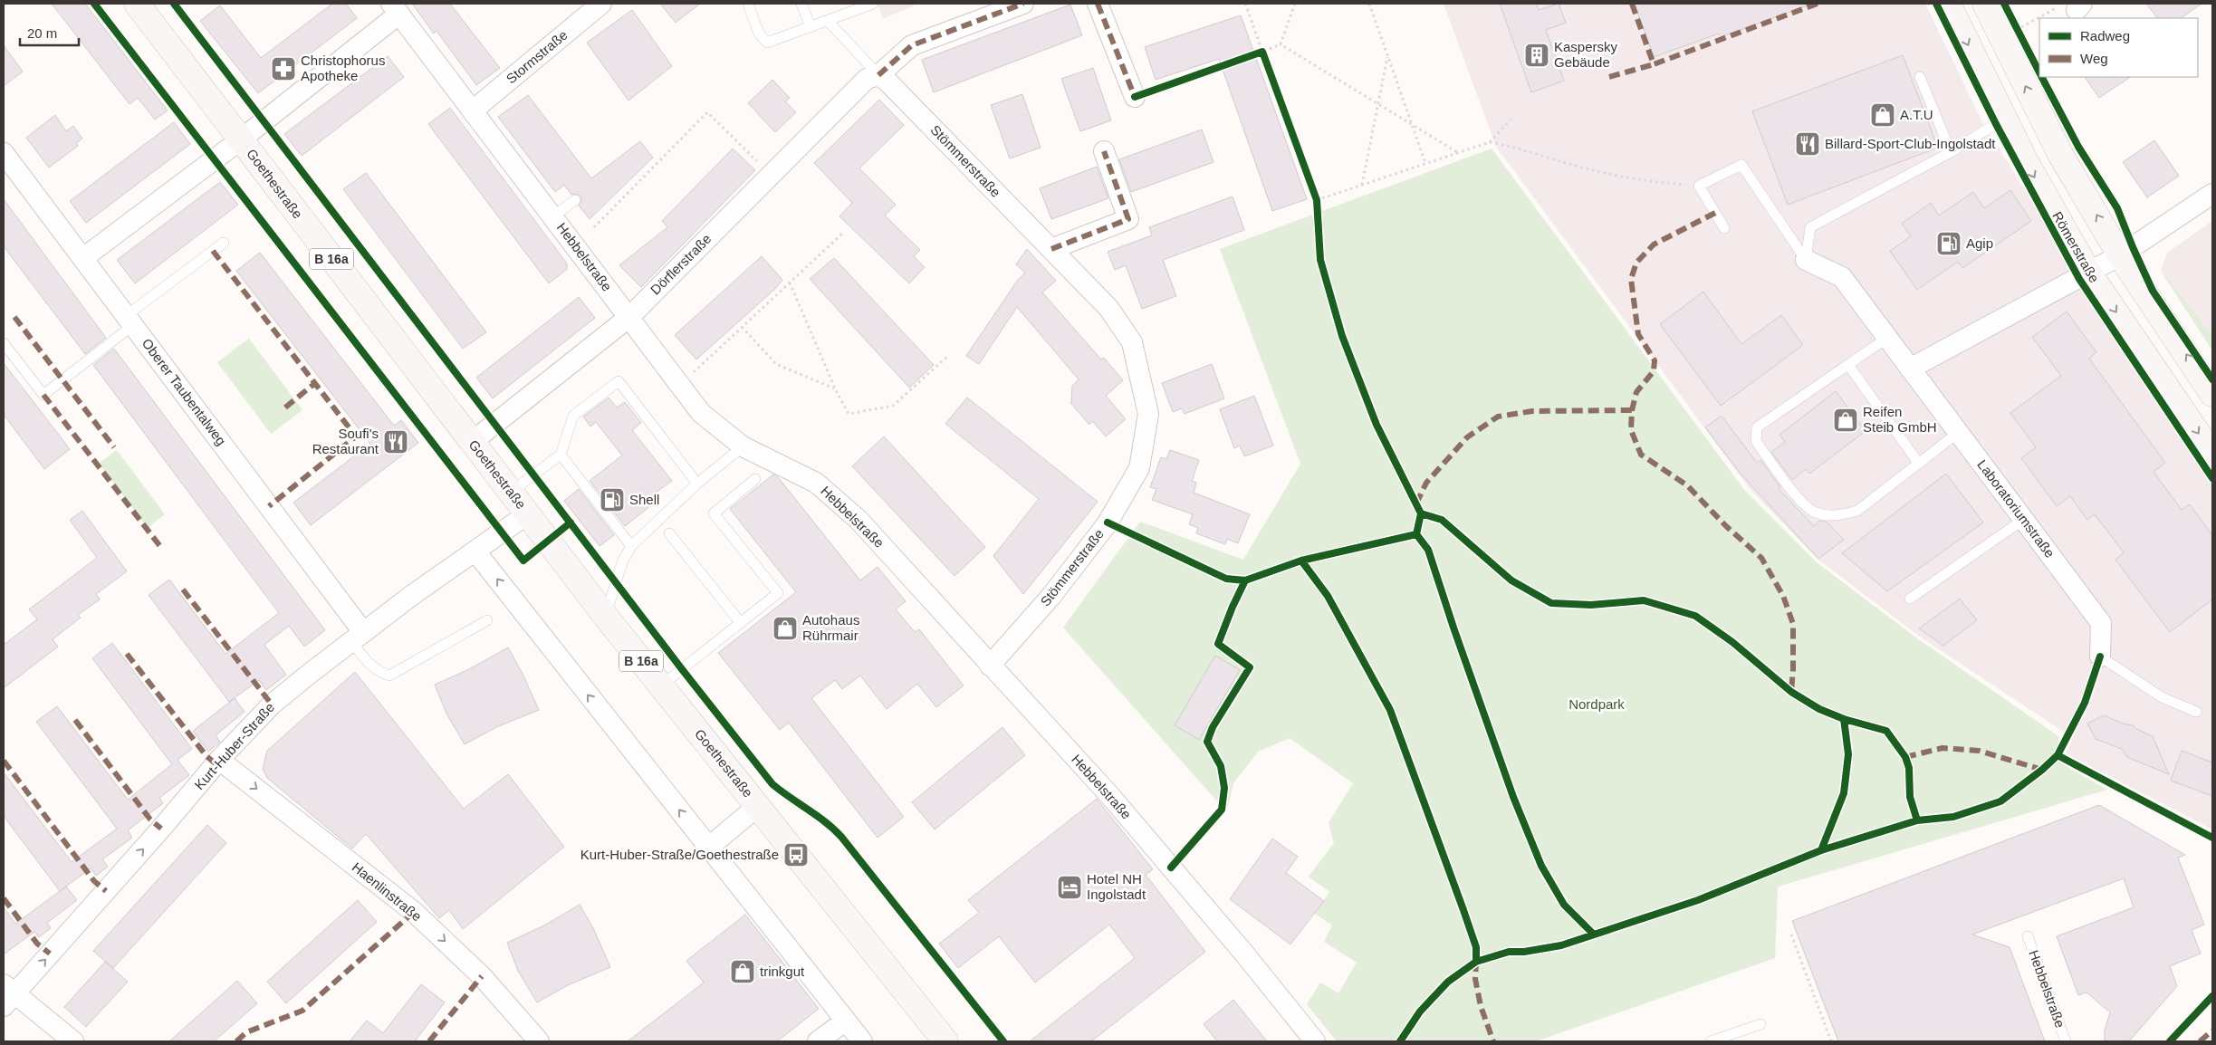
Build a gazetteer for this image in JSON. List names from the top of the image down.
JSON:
{
  "streets": {
    "main road": ["Goethestraße", "Römerstraße", "B 16a"],
    "street": [
      "Stormstraße",
      "Stömmerstraße",
      "Hebbelstraße",
      "Dörflerstraße",
      "Oberer Taubentalweg",
      "Laboratoriumstraße",
      "Kurt-Huber-Straße",
      "Haenlinstraße"
    ]
  },
  "crossings": [
    ["Stormstraße", "Hebbelstraße"],
    ["Stömmerstraße", "Hebbelstraße"],
    ["Stömmerstraße", "Dörflerstraße"],
    ["Goethestraße", "Hebbelstraße"],
    ["Goethestraße", "Dörflerstraße"],
    ["Goethestraße", "Oberer Taubentalweg"],
    ["Goethestraße", "Kurt-Huber-Straße"],
    ["Hebbelstraße", "Dörflerstraße"],
    ["Oberer Taubentalweg", "Kurt-Huber-Straße"],
    ["Kurt-Huber-Straße", "Haenlinstraße"]
  ],
  "one_way": ["Kurt-Huber-Straße", "Haenlinstraße"],
  "parks": ["Nordpark"],
  "places": {
    "building": ["Kaspersky Gebäude"],
    "pharmacy": ["Christophorus Apotheke"],
    "shop": [
      "A.T.U",
      "Reifen Steib GmbH",
      "Autohaus Rührmair",
      "trinkgut"
    ],
    "restaurant": ["Billard-Sport-Club-Ingolstadt", "Soufi's Restaurant"],
    "fuel station": ["Agip", "Shell"],
    "bus stop": ["Kurt-Huber-Straße/Goethestraße"],
    "hotel": ["Hotel NH Ingolstadt"]
  },
  "legend": ["Radweg", "Weg"],
  "scale_bar": "20 m"
}
